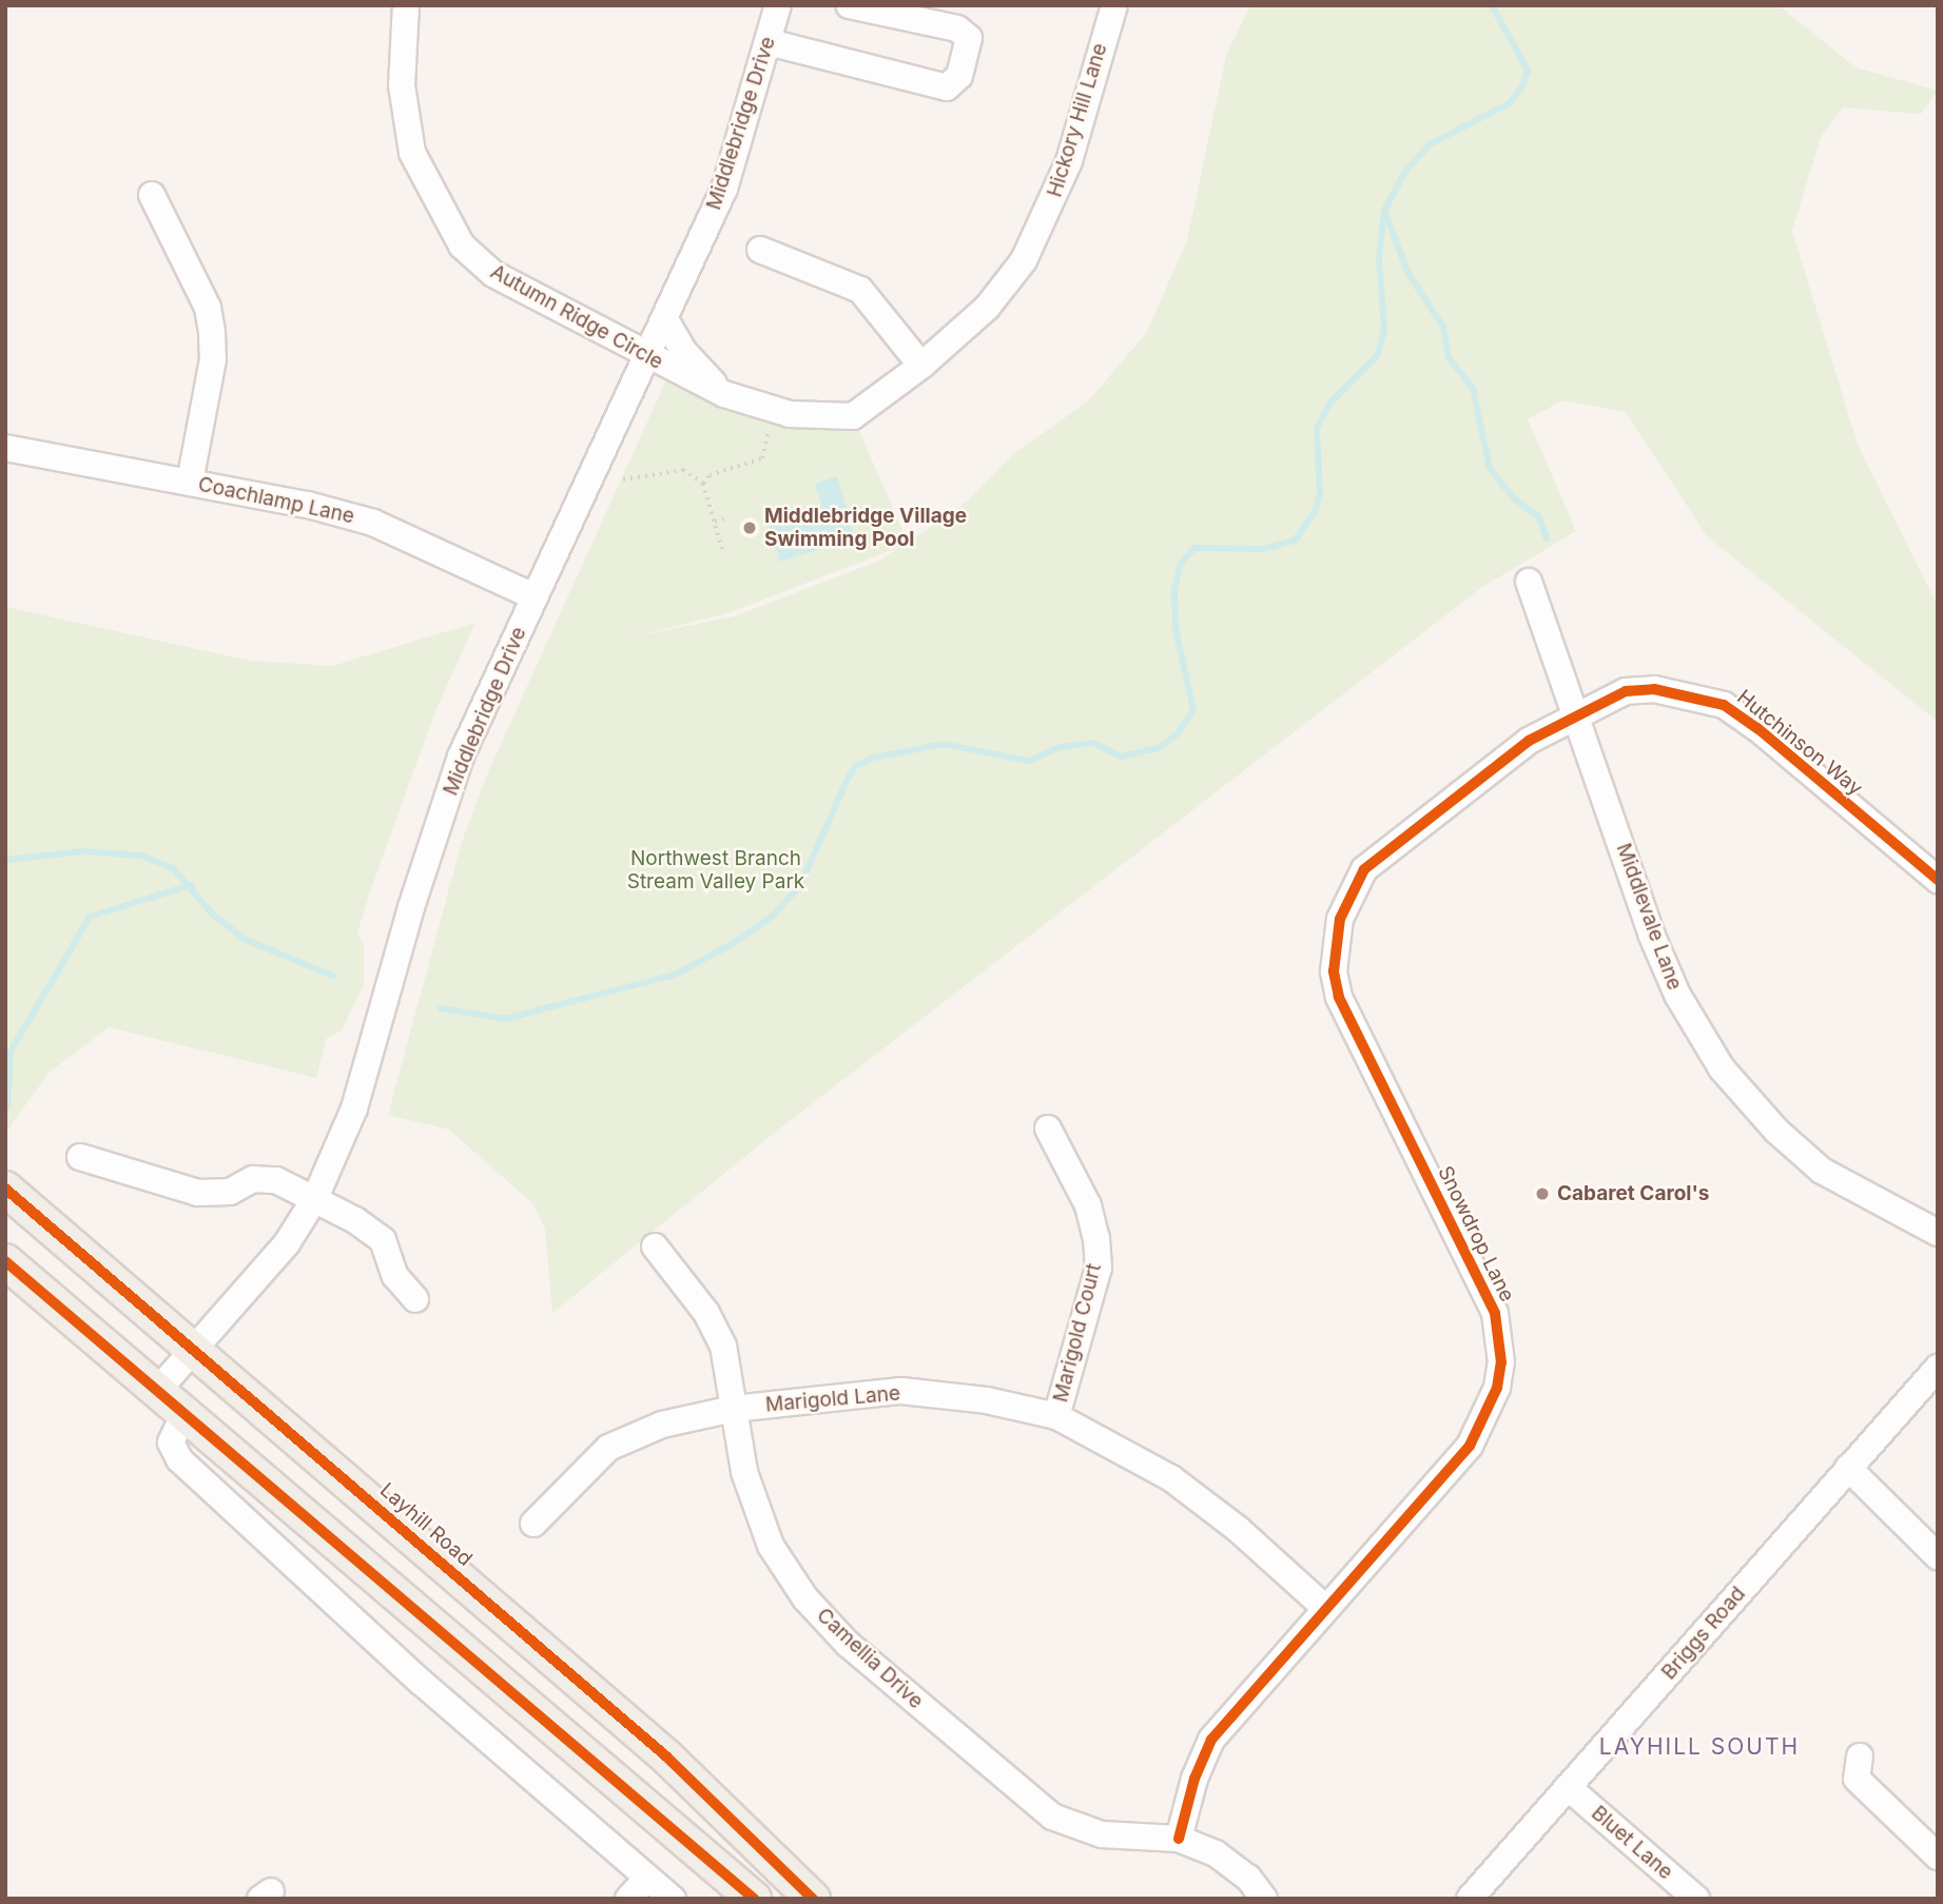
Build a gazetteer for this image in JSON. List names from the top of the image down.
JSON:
{
  "streets": {
    "main road": ["Layhill Road"],
    "street": [
      "Hickory Hill Lane",
      "Middlebridge Drive",
      "Autumn Ridge Circle",
      "Coachlamp Lane",
      "Hutchinson Way",
      "Middlevale Lane",
      "Snowdrop Lane",
      "Marigold Court",
      "Marigold Lane",
      "Briggs Road",
      "Camellia Drive",
      "Bluet Lane"
    ]
  },
  "crossings": [
    ["Hickory Hill Lane", "Autumn Ridge Circle"],
    ["Middlebridge Drive", "Autumn Ridge Circle"],
    ["Middlebridge Drive", "Coachlamp Lane"],
    ["Middlebridge Drive", "Layhill Road"],
    ["Hutchinson Way", "Middlevale Lane"],
    ["Hutchinson Way", "Snowdrop Lane"],
    ["Middlevale Lane", "Snowdrop Lane"],
    ["Snowdrop Lane", "Marigold Lane"],
    ["Snowdrop Lane", "Camellia Drive"],
    ["Marigold Court", "Marigold Lane"],
    ["Marigold Lane", "Camellia Drive"],
    ["Briggs Road", "Bluet Lane"]
  ],
  "districts": ["LAYHILL SOUTH"],
  "parks": ["Northwest Branch Stream Valley Park"],
  "places": ["Middlebridge Village Swimming Pool", "Cabaret Carol's"]
}
